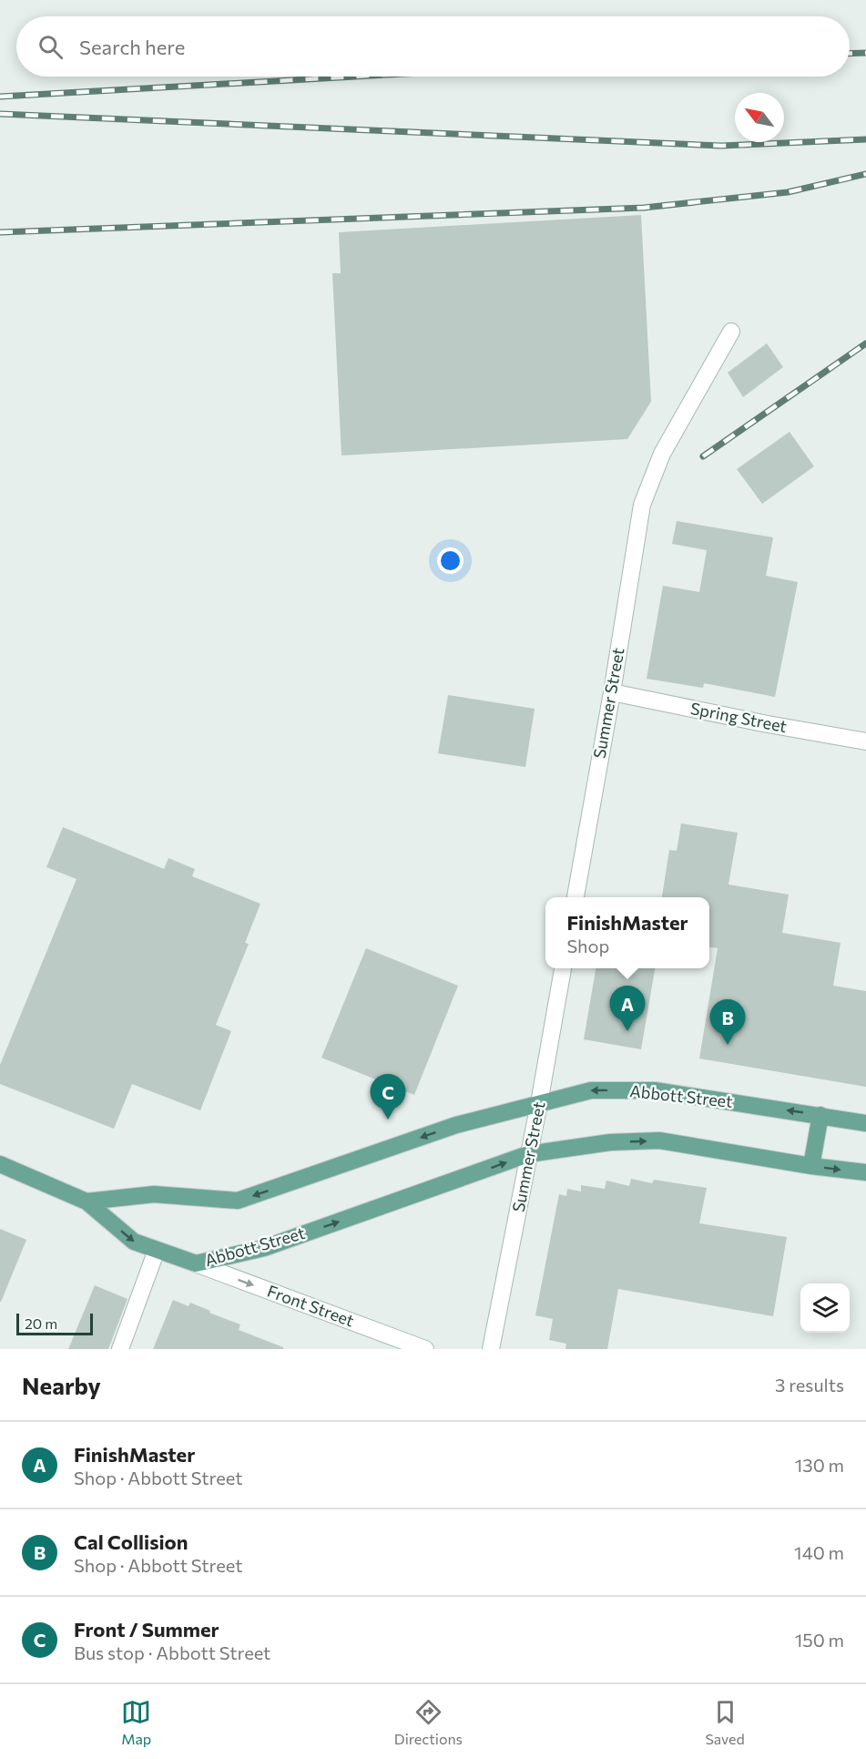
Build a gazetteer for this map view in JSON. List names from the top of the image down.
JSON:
{
  "streets": {
    "main road": ["Abbott Street"],
    "street": ["Summer Street", "Spring Street", "Front Street"]
  },
  "crossings": [
    ["Summer Street", "Spring Street"],
    ["Summer Street", "Abbott Street"],
    ["Abbott Street", "Front Street"]
  ],
  "one_way": ["Front Street"],
  "scale_bar": "20 m",
  "north": "top left",
  "page": {
    "search": "Search here",
    "popup": ["FinishMaster", "Shop"],
    "pins": ["A", "B", "C"],
    "scale": "20 m",
    "heading": ["Nearby", "3 results"],
    "list": [
      {
        "mark": "A",
        "name": "FinishMaster",
        "note": "Shop · Abbott Street",
        "value": "130 m"
      },
      {
        "mark": "B",
        "name": "Cal Collision",
        "note": "Shop · Abbott Street",
        "value": "140 m"
      },
      {
        "mark": "C",
        "name": "Front / Summer",
        "note": "Bus stop · Abbott Street",
        "value": "150 m"
      }
    ],
    "nav": ["Map", "Directions", "Saved"]
  }
}
